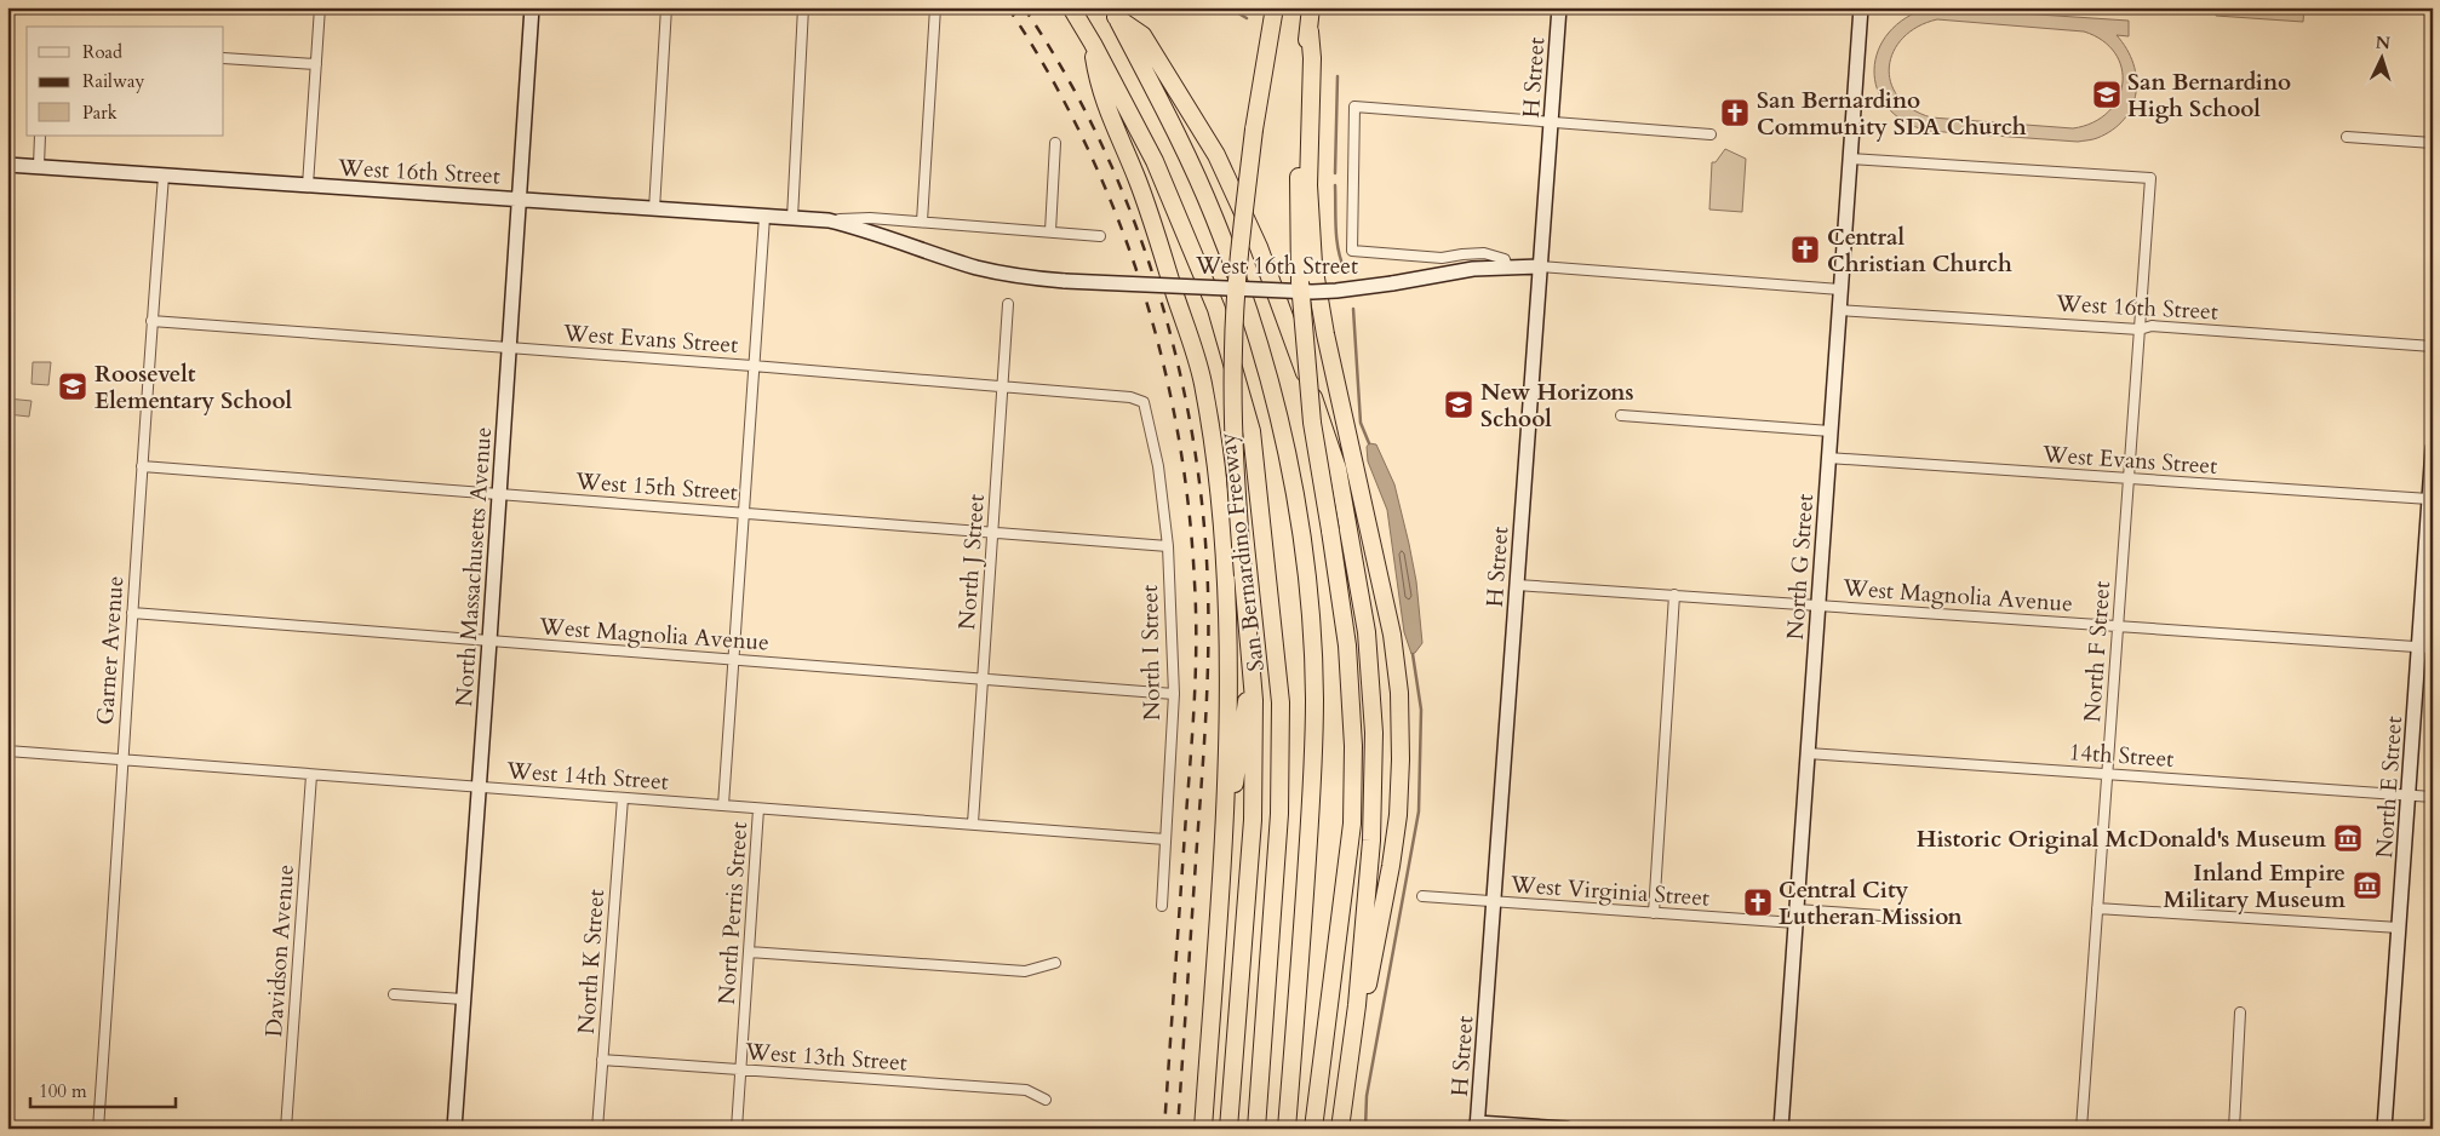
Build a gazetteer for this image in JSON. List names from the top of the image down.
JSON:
{
  "streets": {
    "highway": ["San Bernardino Freeway"],
    "street": [
      "H Street",
      "West 16th Street",
      "West Evans Street",
      "West 15th Street",
      "North J Street",
      "North Massachusetts Avenue",
      "North G Street",
      "West Magnolia Avenue",
      "Garner Avenue",
      "North F Street",
      "North I Street",
      "14th Street",
      "West 14th Street",
      "North E Street",
      "West Virginia Street",
      "North Perris Street",
      "Davidson Avenue",
      "North K Street",
      "West 13th Street"
    ]
  },
  "crossings": [
    ["H Street", "West 16th Street"],
    ["H Street", "West Magnolia Avenue"],
    ["H Street", "West Virginia Street"],
    ["West 16th Street", "North Massachusetts Avenue"],
    ["West 16th Street", "North G Street"],
    ["West 16th Street", "Garner Avenue"],
    ["West 16th Street", "North F Street"],
    ["West 16th Street", "North Perris Street"],
    ["West Evans Street", "North J Street"],
    ["West Evans Street", "North Massachusetts Avenue"],
    ["West Evans Street", "North G Street"],
    ["West Evans Street", "Garner Avenue"],
    ["West Evans Street", "North F Street"],
    ["West Evans Street", "North I Street"],
    ["West Evans Street", "North E Street"],
    ["West Evans Street", "North Perris Street"],
    ["West 15th Street", "North J Street"],
    ["West 15th Street", "North Massachusetts Avenue"],
    ["West 15th Street", "Garner Avenue"],
    ["West 15th Street", "North I Street"],
    ["West 15th Street", "North Perris Street"],
    ["North J Street", "West Magnolia Avenue"],
    ["North J Street", "West 14th Street"],
    ["North Massachusetts Avenue", "West Magnolia Avenue"],
    ["North Massachusetts Avenue", "West 14th Street"],
    ["North G Street", "West Magnolia Avenue"],
    ["North G Street", "North F Street"],
    ["North G Street", "14th Street"],
    ["North G Street", "West Virginia Street"],
    ["West Magnolia Avenue", "Garner Avenue"],
    ["West Magnolia Avenue", "North F Street"],
    ["West Magnolia Avenue", "North I Street"],
    ["West Magnolia Avenue", "North E Street"],
    ["West Magnolia Avenue", "North Perris Street"],
    ["Garner Avenue", "West 14th Street"],
    ["North F Street", "14th Street"],
    ["North I Street", "West 14th Street"],
    ["14th Street", "North E Street"],
    ["West 14th Street", "North Perris Street"],
    ["West 14th Street", "Davidson Avenue"],
    ["West 14th Street", "North K Street"],
    ["North Perris Street", "West 13th Street"],
    ["North K Street", "West 13th Street"]
  ],
  "places": {
    "school or university": ["San Bernardino High School", "Roosevelt Elementary School", "New Horizons School"],
    "church": ["San Bernardino Community SDA Church", "Central Christian Church", "Central City Lutheran Mission"],
    "museum": ["Historic Original McDonald's Museum", "Inland Empire Military Museum"]
  },
  "legend": ["Road", "Railway", "Park"],
  "scale_bar": "100 m",
  "north": "top"
}
